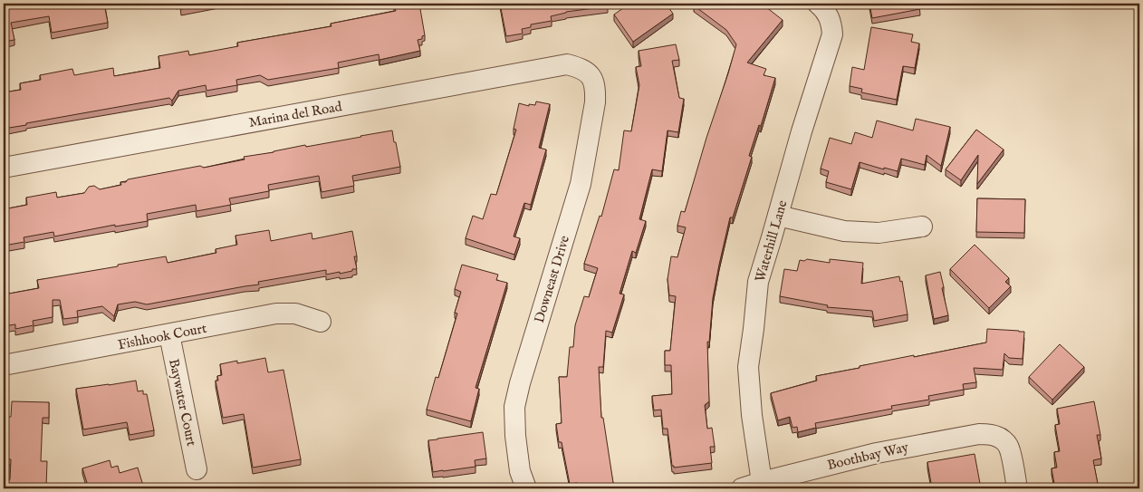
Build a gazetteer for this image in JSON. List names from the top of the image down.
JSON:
{
  "streets": {
    "street": [
      "Marina del Road",
      "Waterhill Lane",
      "Downeast Drive",
      "Fishhook Court",
      "Baywater Court",
      "Boothbay Way"
    ]
  },
  "crossings": [
    ["Marina del Road", "Downeast Drive"],
    ["Waterhill Lane", "Boothbay Way"],
    ["Fishhook Court", "Baywater Court"]
  ]
}
